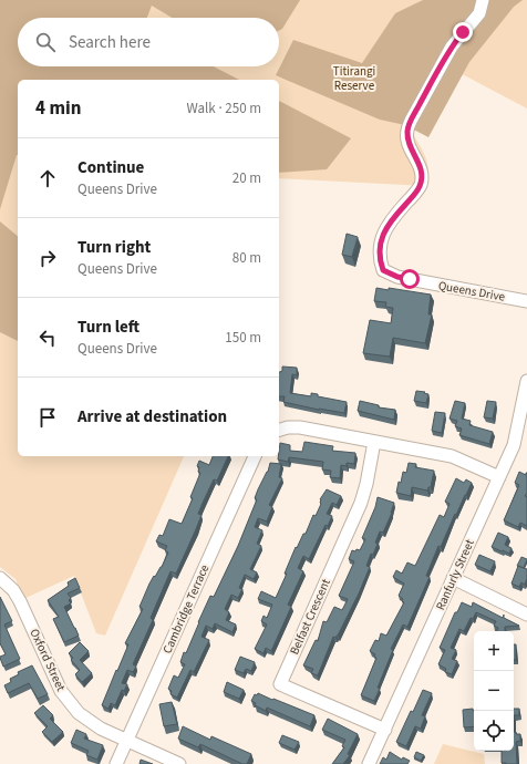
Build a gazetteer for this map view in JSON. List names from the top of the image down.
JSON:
{
  "streets": {
    "street": [
      "Queens Drive",
      "Ranfurly Street",
      "Cambridge Terrace",
      "Belfast Crescent",
      "Oxford Street"
    ]
  },
  "crossings": [
    ["Ranfurly Street", "Belfast Crescent"],
    ["Cambridge Terrace", "Oxford Street"]
  ],
  "parks": ["Titirangi Reserve"],
  "page": {
    "search": "Search here",
    "heading": ["4 min", "Walk · 250 m"],
    "list": [
      ["Continue", "Queens Drive", "20 m"],
      ["Turn right", "Queens Drive", "80 m"],
      ["Turn left", "Queens Drive", "150 m"],
      "Arrive at destination"
    ],
    "map_buttons": ["+", "−"]
  }
}
